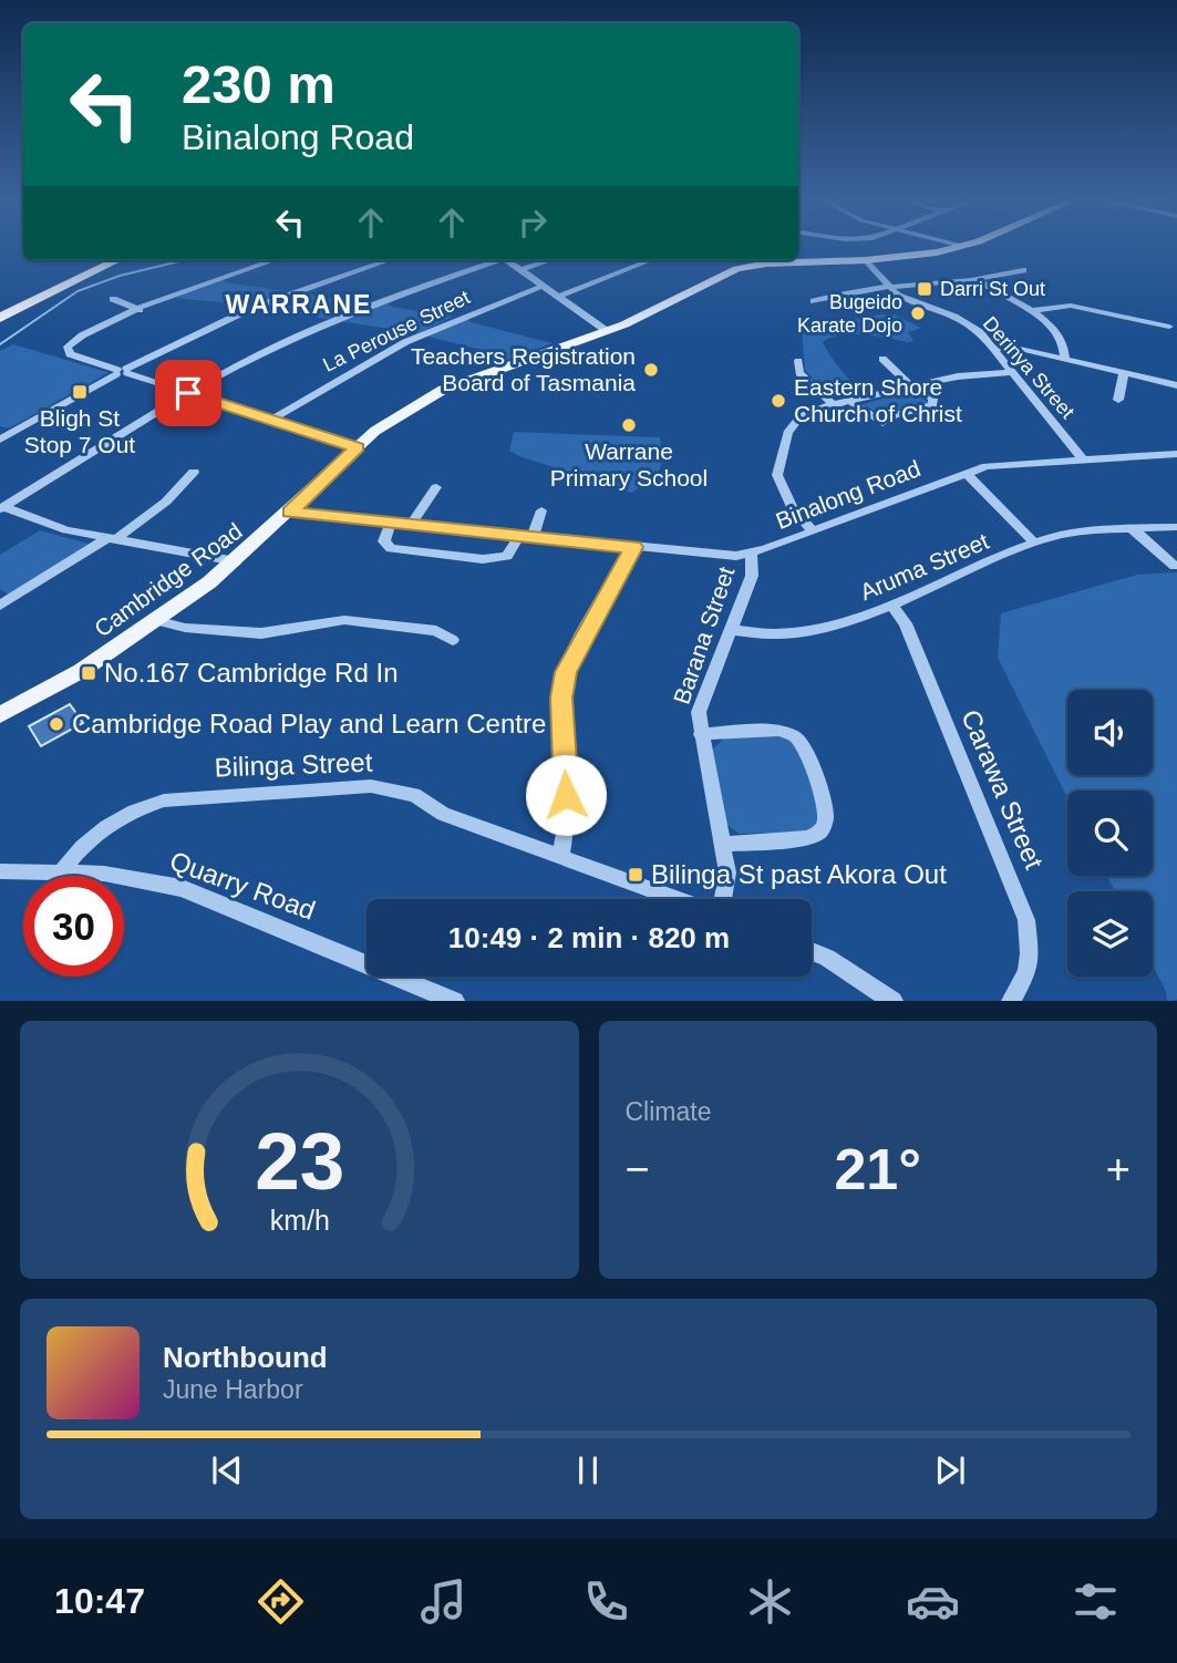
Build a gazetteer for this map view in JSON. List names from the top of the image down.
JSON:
{
  "streets": {
    "main road": ["Cambridge Road"],
    "street": [
      "La Perouse Street",
      "Derinya Street",
      "Binalong Road",
      "Aruma Street",
      "Barana Street",
      "Bilinga Street",
      "Carawa Street",
      "Quarry Road"
    ]
  },
  "crossings": [
    ["Derinya Street", "Binalong Road"],
    ["Derinya Street", "Cambridge Road"],
    ["Binalong Road", "Cambridge Road"],
    ["Binalong Road", "Barana Street"],
    ["Aruma Street", "Barana Street"],
    ["Aruma Street", "Carawa Street"],
    ["Bilinga Street", "Quarry Road"]
  ],
  "districts": ["WARRANE"],
  "places": {
    "transit": [
      "Darri St Out",
      "Bligh St Stop 7 Out",
      "No.167 Cambridge Rd In",
      "Bilinga St past Akora Out"
    ],
    "other": [
      "Bugeido Karate Dojo",
      "Teachers Registration Board of Tasmania",
      "Eastern Shore Church of Christ",
      "Warrane Primary School",
      "Cambridge Road Play and Learn Centre"
    ]
  },
  "page": {
    "turn": ["230 m", "Binalong Road"],
    "limit": "30",
    "trip": "10:49 · 2 min · 820 m",
    "tile": "Climate",
    "heat": ["−", "21°", "+"],
    "song": ["Northbound", "June Harbor"],
    "tabs": "10:47",
    "gauge": ["23", "km/h"]
  }
}
